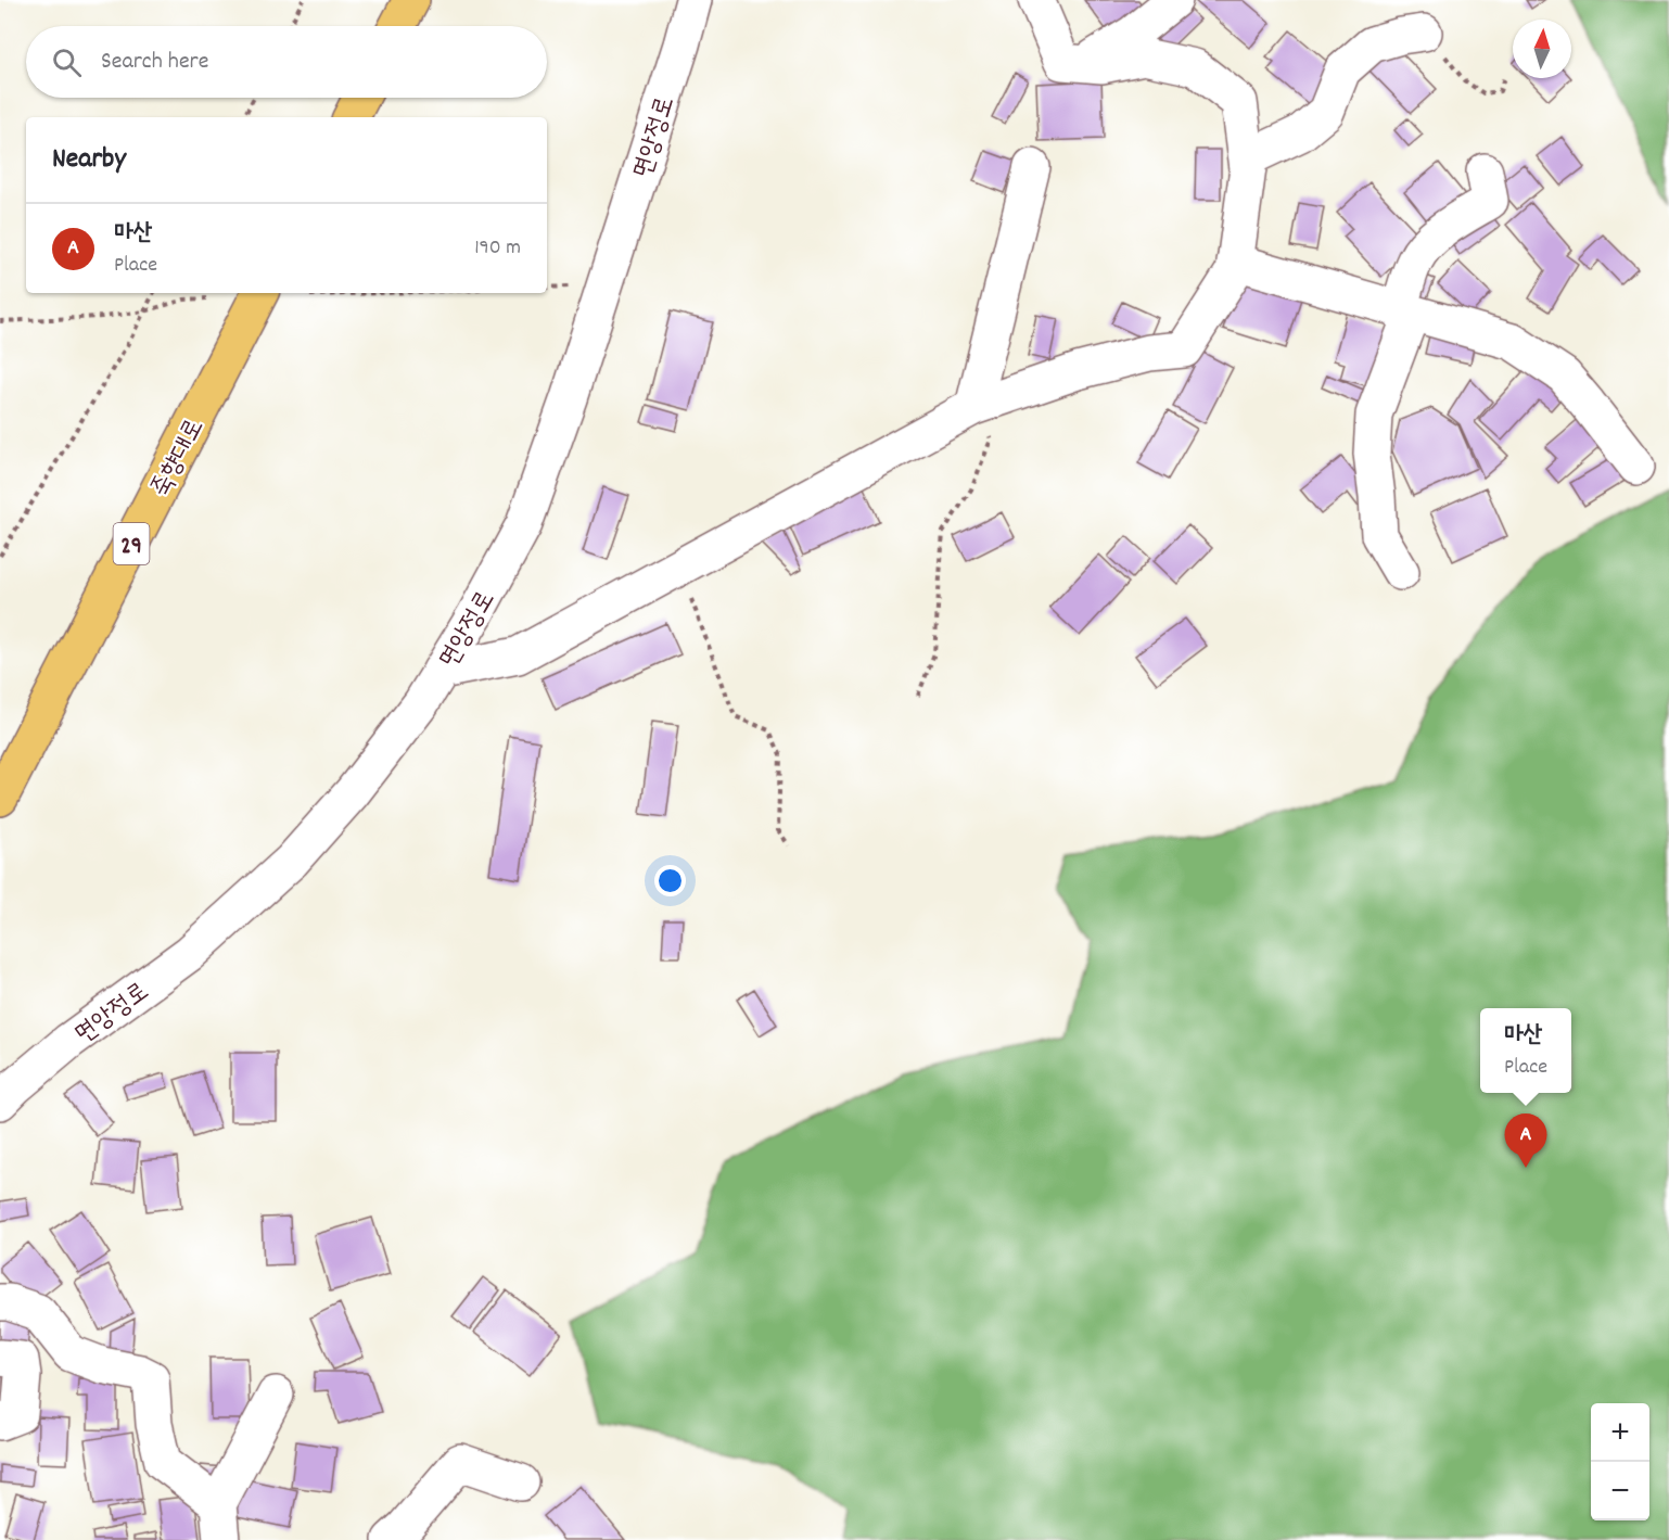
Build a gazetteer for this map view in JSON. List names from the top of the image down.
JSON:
{
  "streets": {
    "main road": ["죽향대로", "29"],
    "street": ["면앙정로"]
  },
  "north": "top",
  "page": {
    "search": "Search here",
    "heading": "Nearby",
    "list": [
      {
        "mark": "A",
        "name": "마산",
        "note": "Place",
        "value": "190 m"
      }
    ],
    "popup": ["마산", "Place"],
    "pins": "A",
    "map_buttons": ["+", "−"]
  }
}
